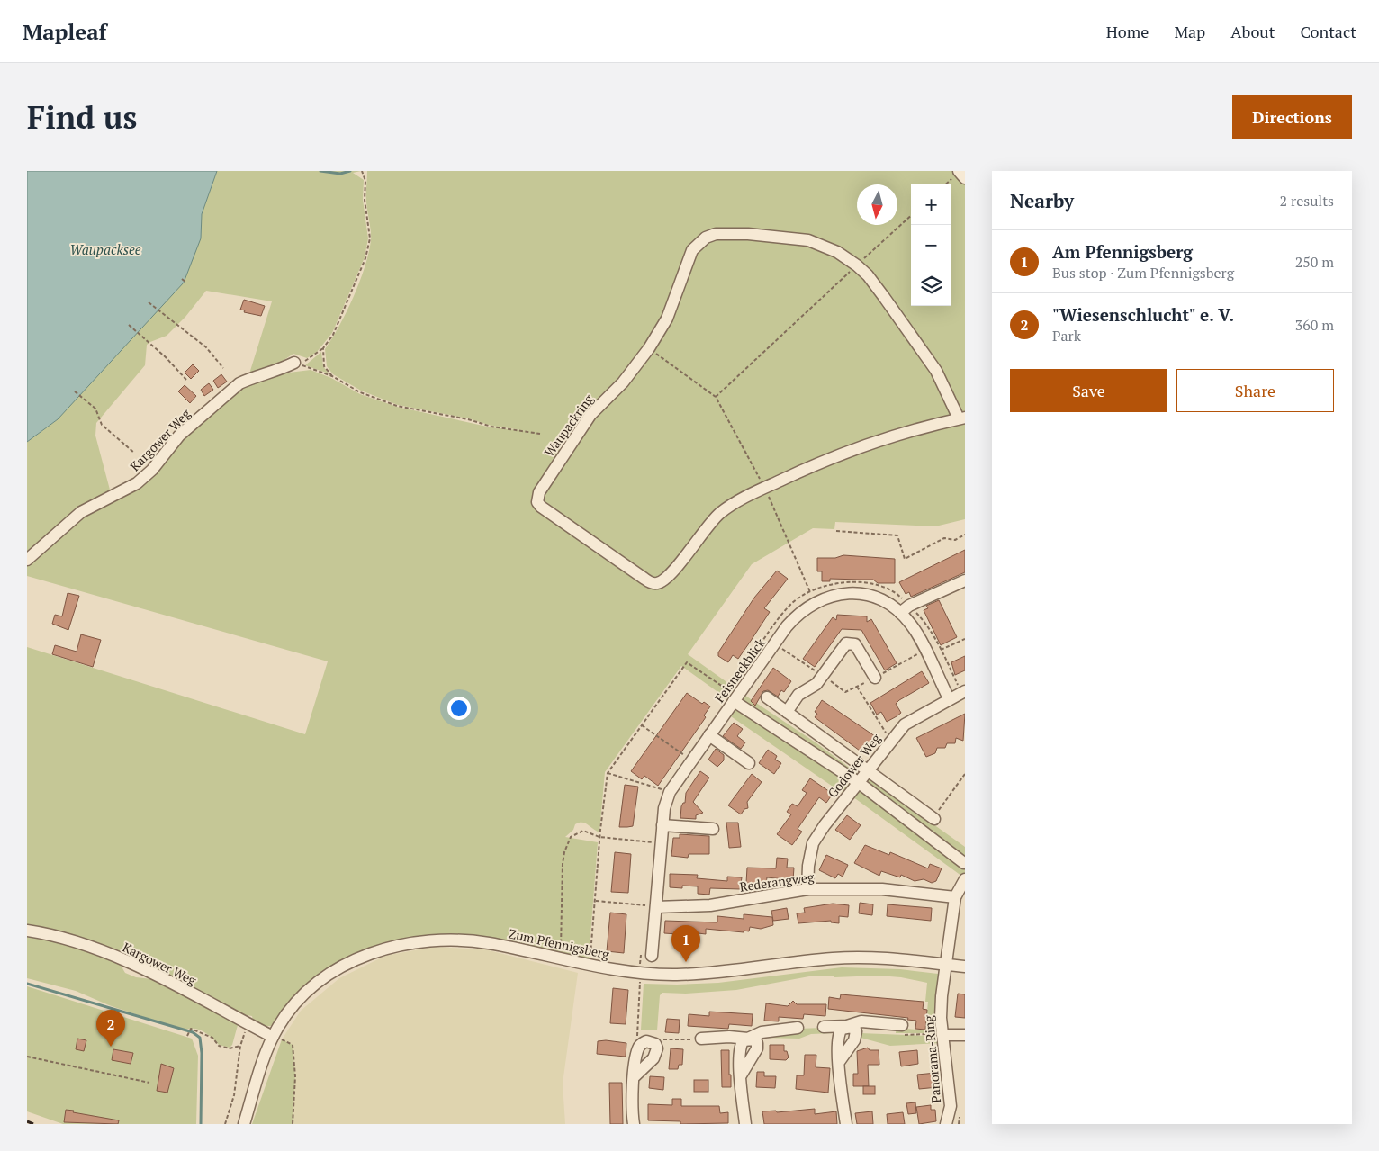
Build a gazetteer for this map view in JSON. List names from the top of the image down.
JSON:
{
  "streets": {
    "street": [
      "Waupackring",
      "Kargower Weg",
      "Feisneckblick",
      "Godower Weg",
      "Rederangweg",
      "Zum Pfennigsberg",
      "Panorama-Ring"
    ]
  },
  "crossings": [
    ["Kargower Weg", "Zum Pfennigsberg"],
    ["Feisneckblick", "Godower Weg"],
    ["Feisneckblick", "Rederangweg"],
    ["Godower Weg", "Rederangweg"],
    ["Rederangweg", "Panorama-Ring"],
    ["Zum Pfennigsberg", "Panorama-Ring"]
  ],
  "water": ["Waupacksee"],
  "north": "bottom",
  "page": {
    "header": "Mapleaf",
    "nav": [
      "Home",
      "Map",
      "About",
      "Contact"
    ],
    "buttons": [
      "Directions",
      ["Save", "Share"]
    ],
    "title": "Find us",
    "heading": ["Nearby", "2 results"],
    "map_buttons": ["+", "−"],
    "list": [
      {
        "mark": "1",
        "name": "Am Pfennigsberg",
        "note": "Bus stop · Zum Pfennigsberg",
        "value": "250 m"
      },
      {
        "mark": "2",
        "name": "\"Wiesenschlucht\" e. V.",
        "note": "Park",
        "value": "360 m"
      }
    ],
    "pins": ["1", "2"]
  }
}
